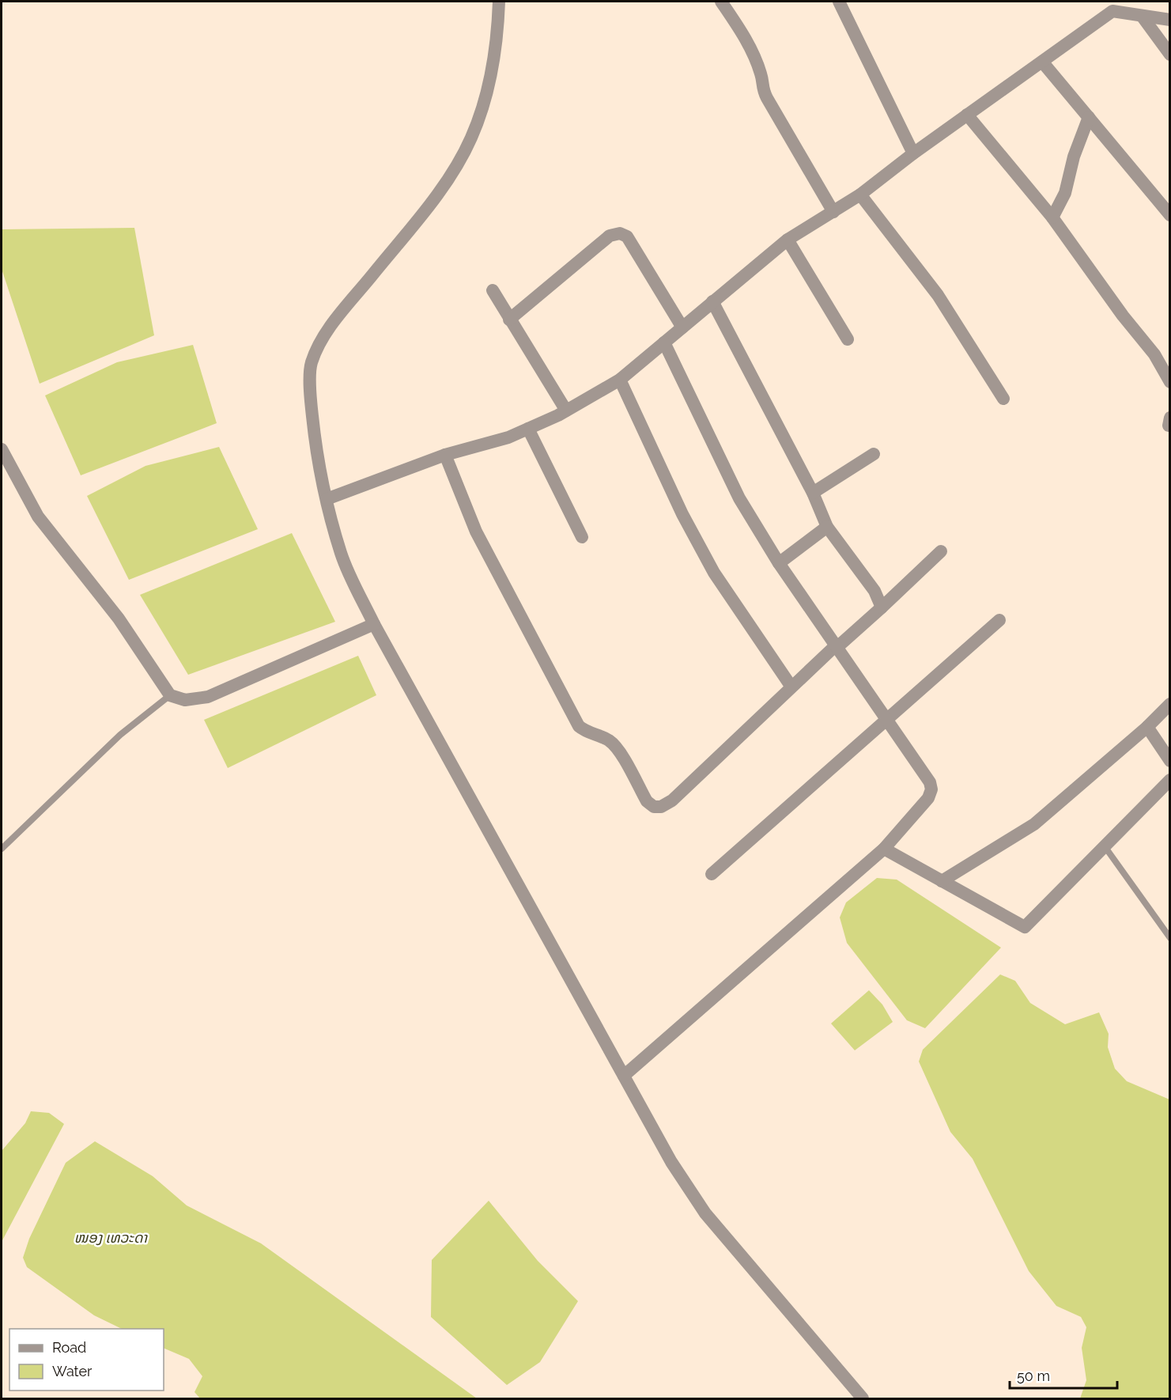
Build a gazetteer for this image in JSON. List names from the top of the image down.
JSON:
{
  "water": ["ໜອງ ເທວະດາ"],
  "legend": ["Road", "Water"],
  "scale_bar": "50 m"
}
